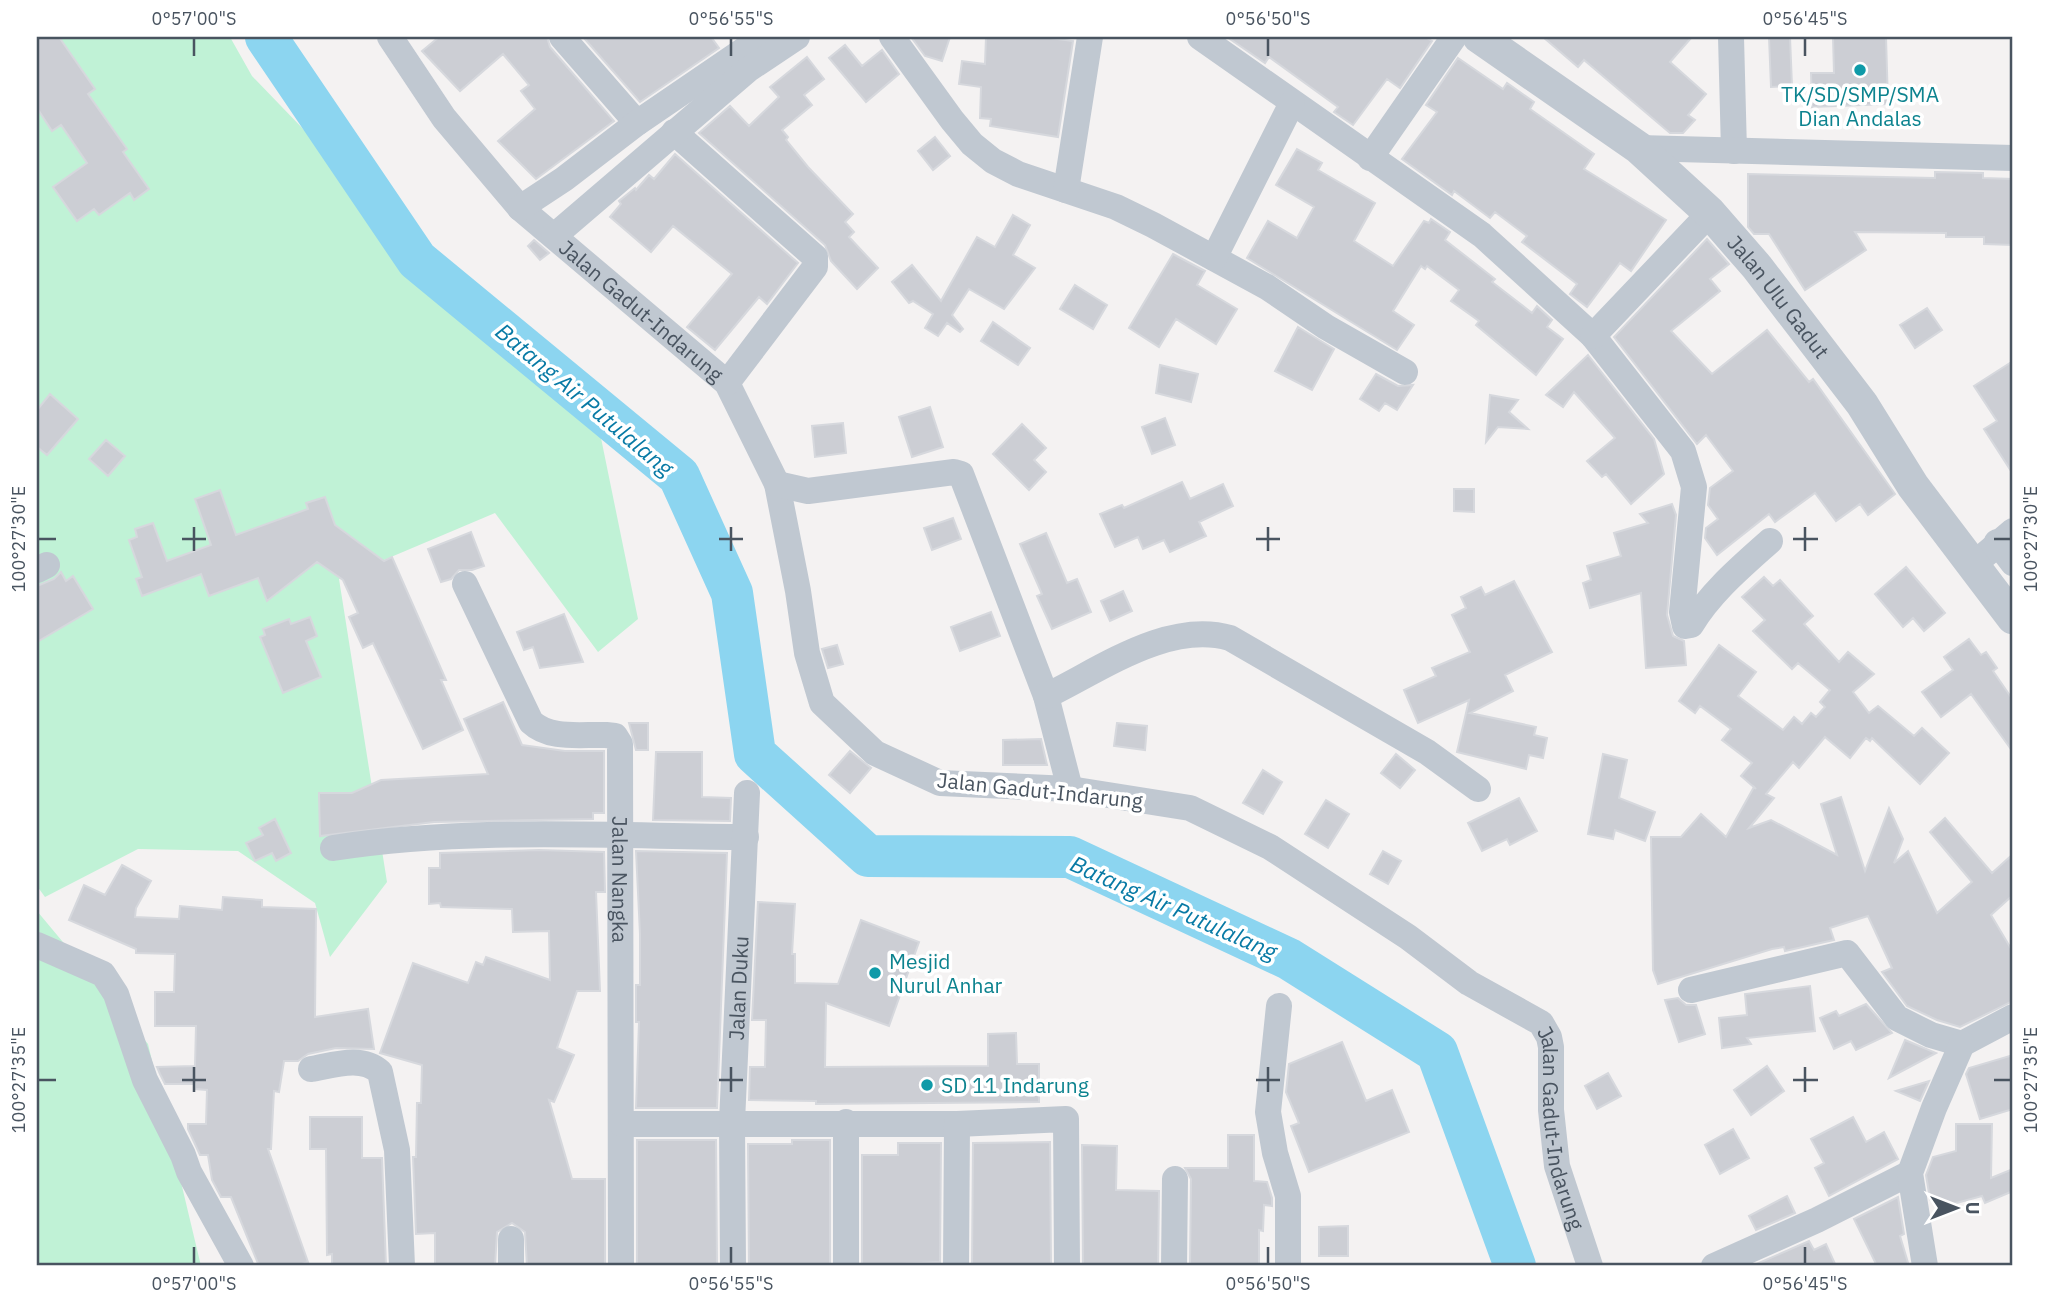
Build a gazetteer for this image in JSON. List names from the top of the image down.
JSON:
{
  "streets": {
    "street": [
      "Jalan Ulu Gadut",
      "Jalan Gadut-Indarung",
      "Jalan Nangka",
      "Jalan Duku"
    ]
  },
  "water": ["Batang Air Putulalang"],
  "places": ["TK/SD/SMP/SMA Dian Andalas", "Mesjid Nurul Anhar", "SD 11 Indarung"],
  "north": "right",
  "coordinates": [
    "0°57'00\"S",
    "0°56'55\"S",
    "0°56'50\"S",
    "0°56'45\"S",
    "100°27'30\"E",
    "100°27'35\"E"
  ]
}
